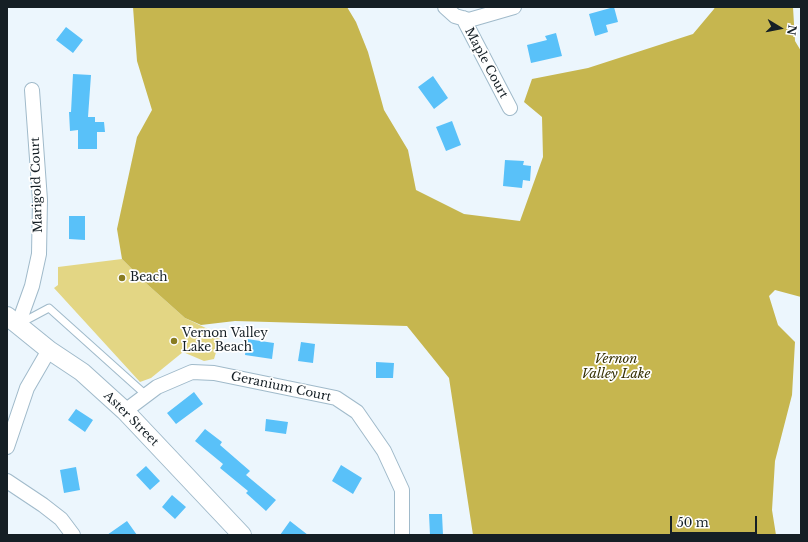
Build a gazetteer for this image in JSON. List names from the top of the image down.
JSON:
{
  "streets": {
    "street": [
      "Maple Court",
      "Marigold Court",
      "Geranium Court",
      "Aster Street"
    ]
  },
  "crossings": [
    ["Marigold Court", "Aster Street"],
    ["Geranium Court", "Aster Street"]
  ],
  "water": ["Vernon Valley Lake"],
  "places": ["Beach", "Vernon Valley Lake Beach"],
  "scale_bar": "50 m",
  "north": "right"
}
